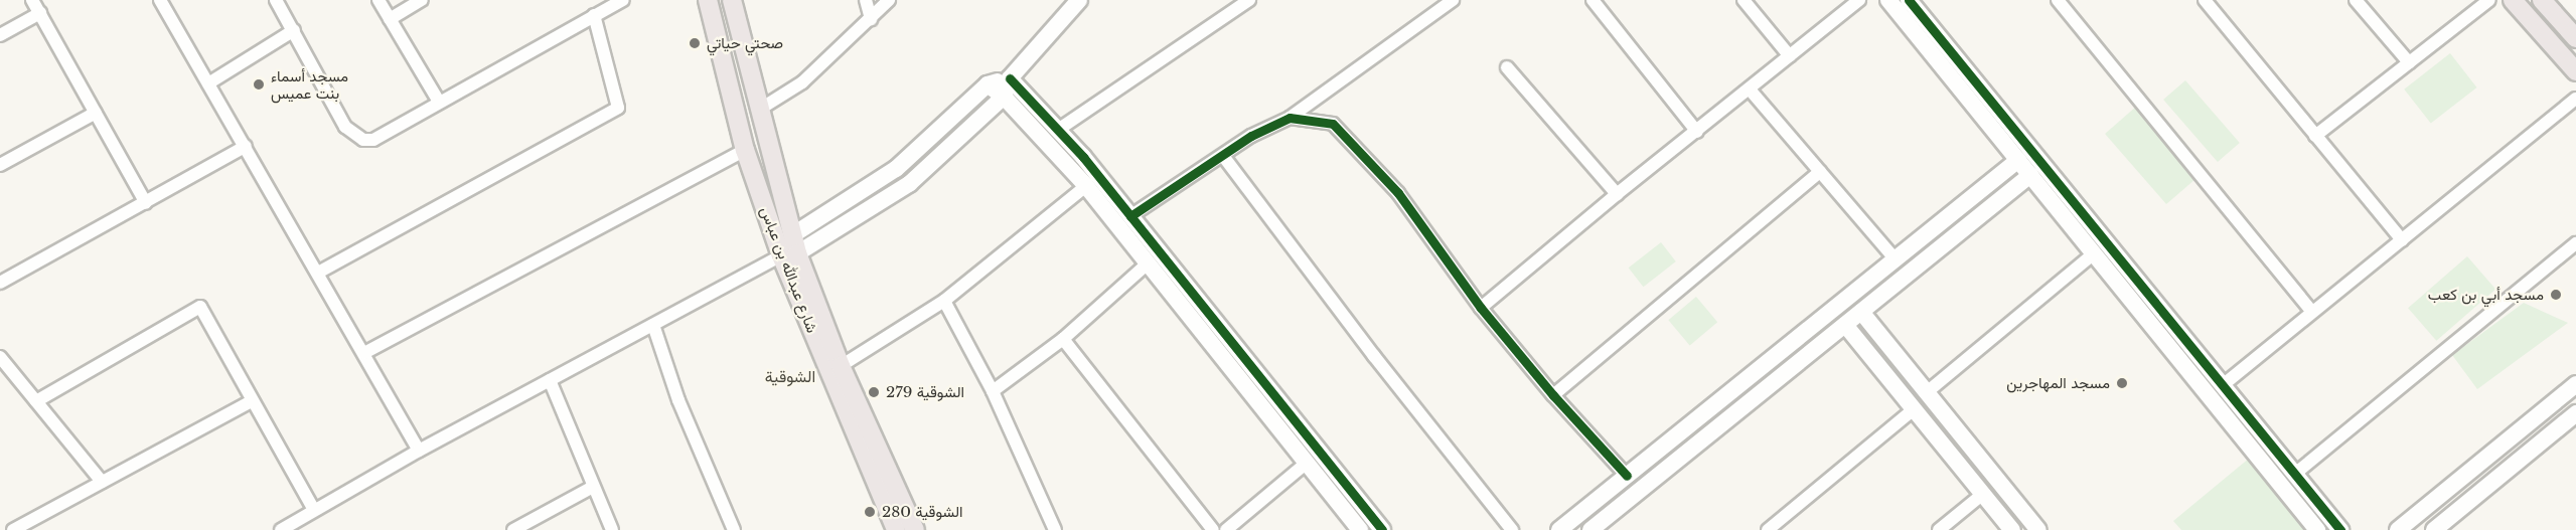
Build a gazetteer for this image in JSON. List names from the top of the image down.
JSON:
{
  "streets": {
    "main road": ["شارع عبدالله بن عباس"]
  },
  "districts": ["الشوقية"],
  "places": [
    "صحتي حياتي",
    "مسجد أسماء بنت عميس",
    "مسجد أبي بن كعب",
    "مسجد المهاجرين",
    "الشوقية 279",
    "الشوقية 280"
  ]
}
